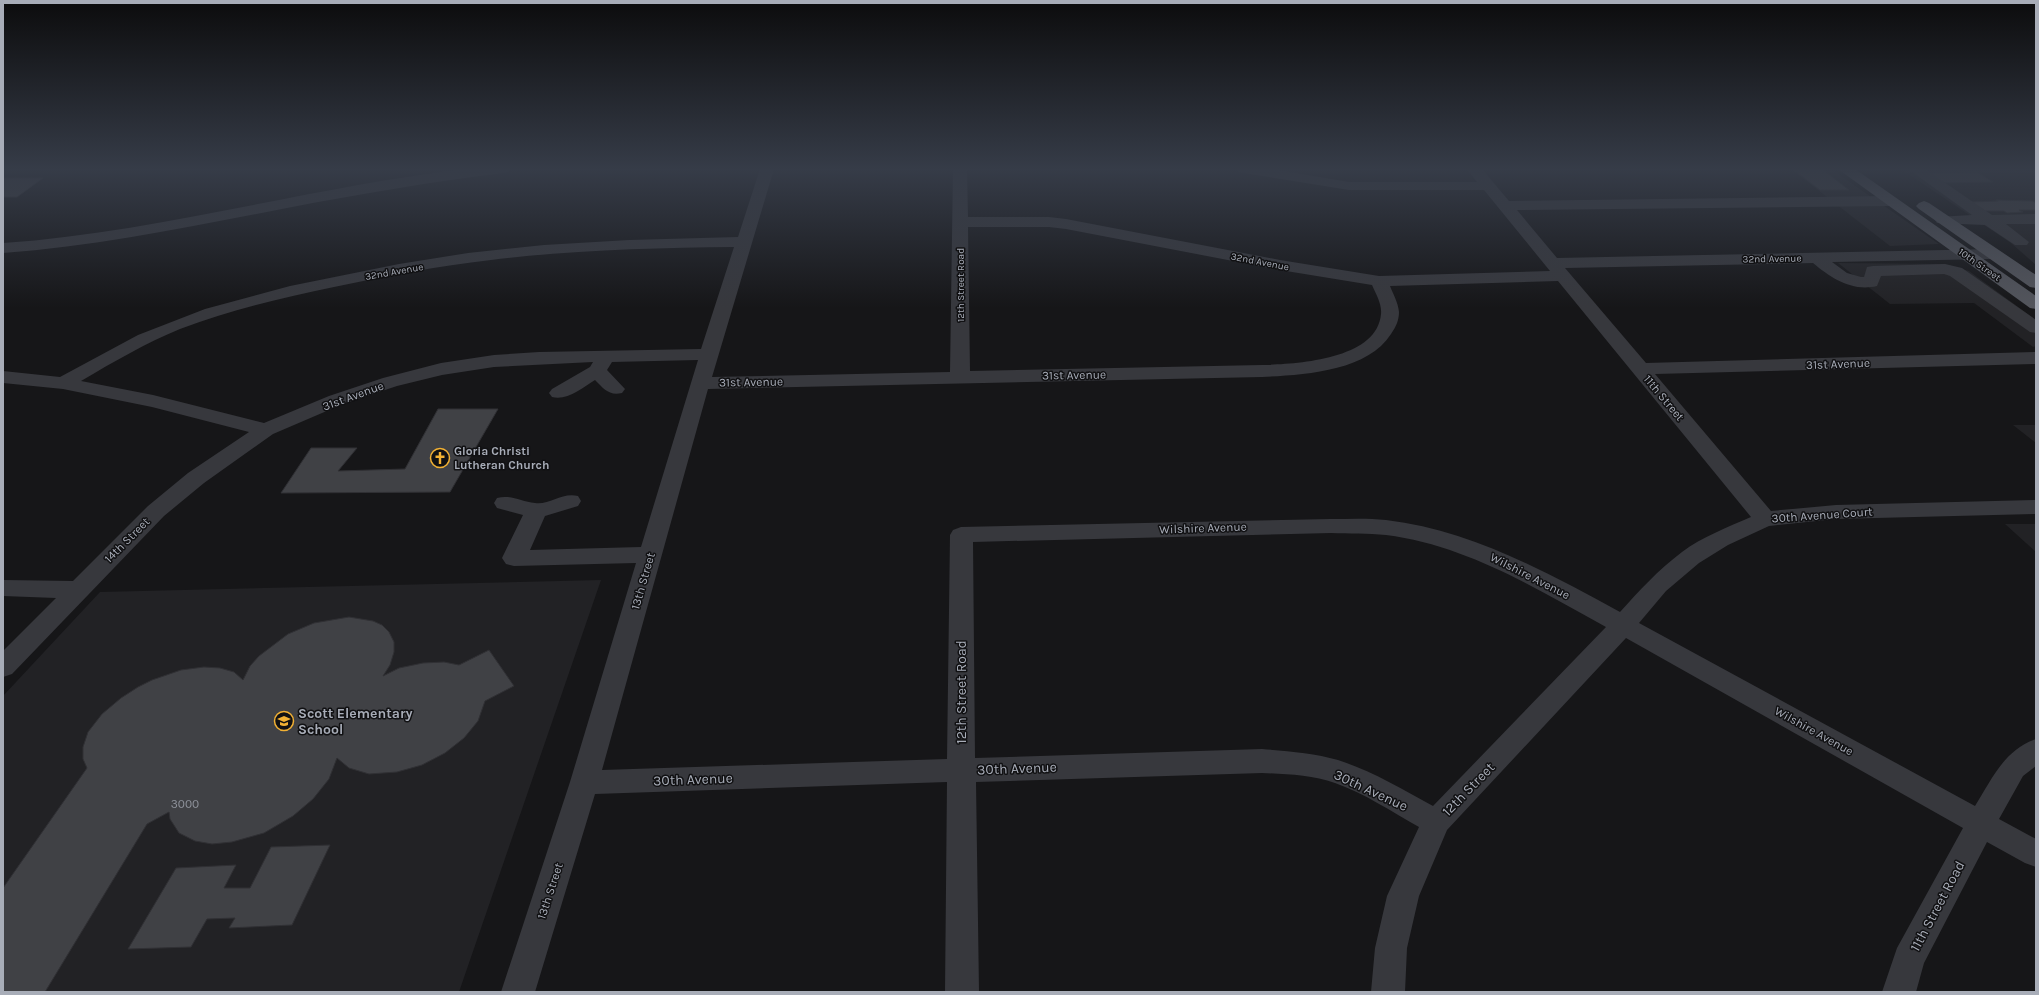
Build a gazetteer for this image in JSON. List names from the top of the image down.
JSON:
{
  "streets": {
    "main road": ["10th Street"],
    "street": [
      "32nd Avenue",
      "12th Street Road",
      "31st Avenue",
      "11th Street",
      "30th Avenue Court",
      "Wilshire Avenue",
      "14th Street",
      "13th Street",
      "30th Avenue",
      "12th Street",
      "11th Street Road"
    ]
  },
  "crossings": [
    ["32nd Avenue", "10th Street"],
    ["32nd Avenue", "12th Street Road"],
    ["32nd Avenue", "31st Avenue"],
    ["32nd Avenue", "11th Street"],
    ["32nd Avenue", "13th Street"],
    ["12th Street Road", "31st Avenue"],
    ["12th Street Road", "Wilshire Avenue"],
    ["12th Street Road", "30th Avenue"],
    ["31st Avenue", "11th Street"],
    ["31st Avenue", "14th Street"],
    ["31st Avenue", "13th Street"],
    ["11th Street", "30th Avenue Court"],
    ["30th Avenue Court", "Wilshire Avenue"],
    ["30th Avenue Court", "12th Street"],
    ["Wilshire Avenue", "12th Street"],
    ["Wilshire Avenue", "11th Street Road"],
    ["13th Street", "30th Avenue"],
    ["30th Avenue", "12th Street"]
  ],
  "places": {
    "church": ["Gloria Christi Lutheran Church"],
    "school or university": ["Scott Elementary School"]
  },
  "house_numbers": ["3000"]
}
